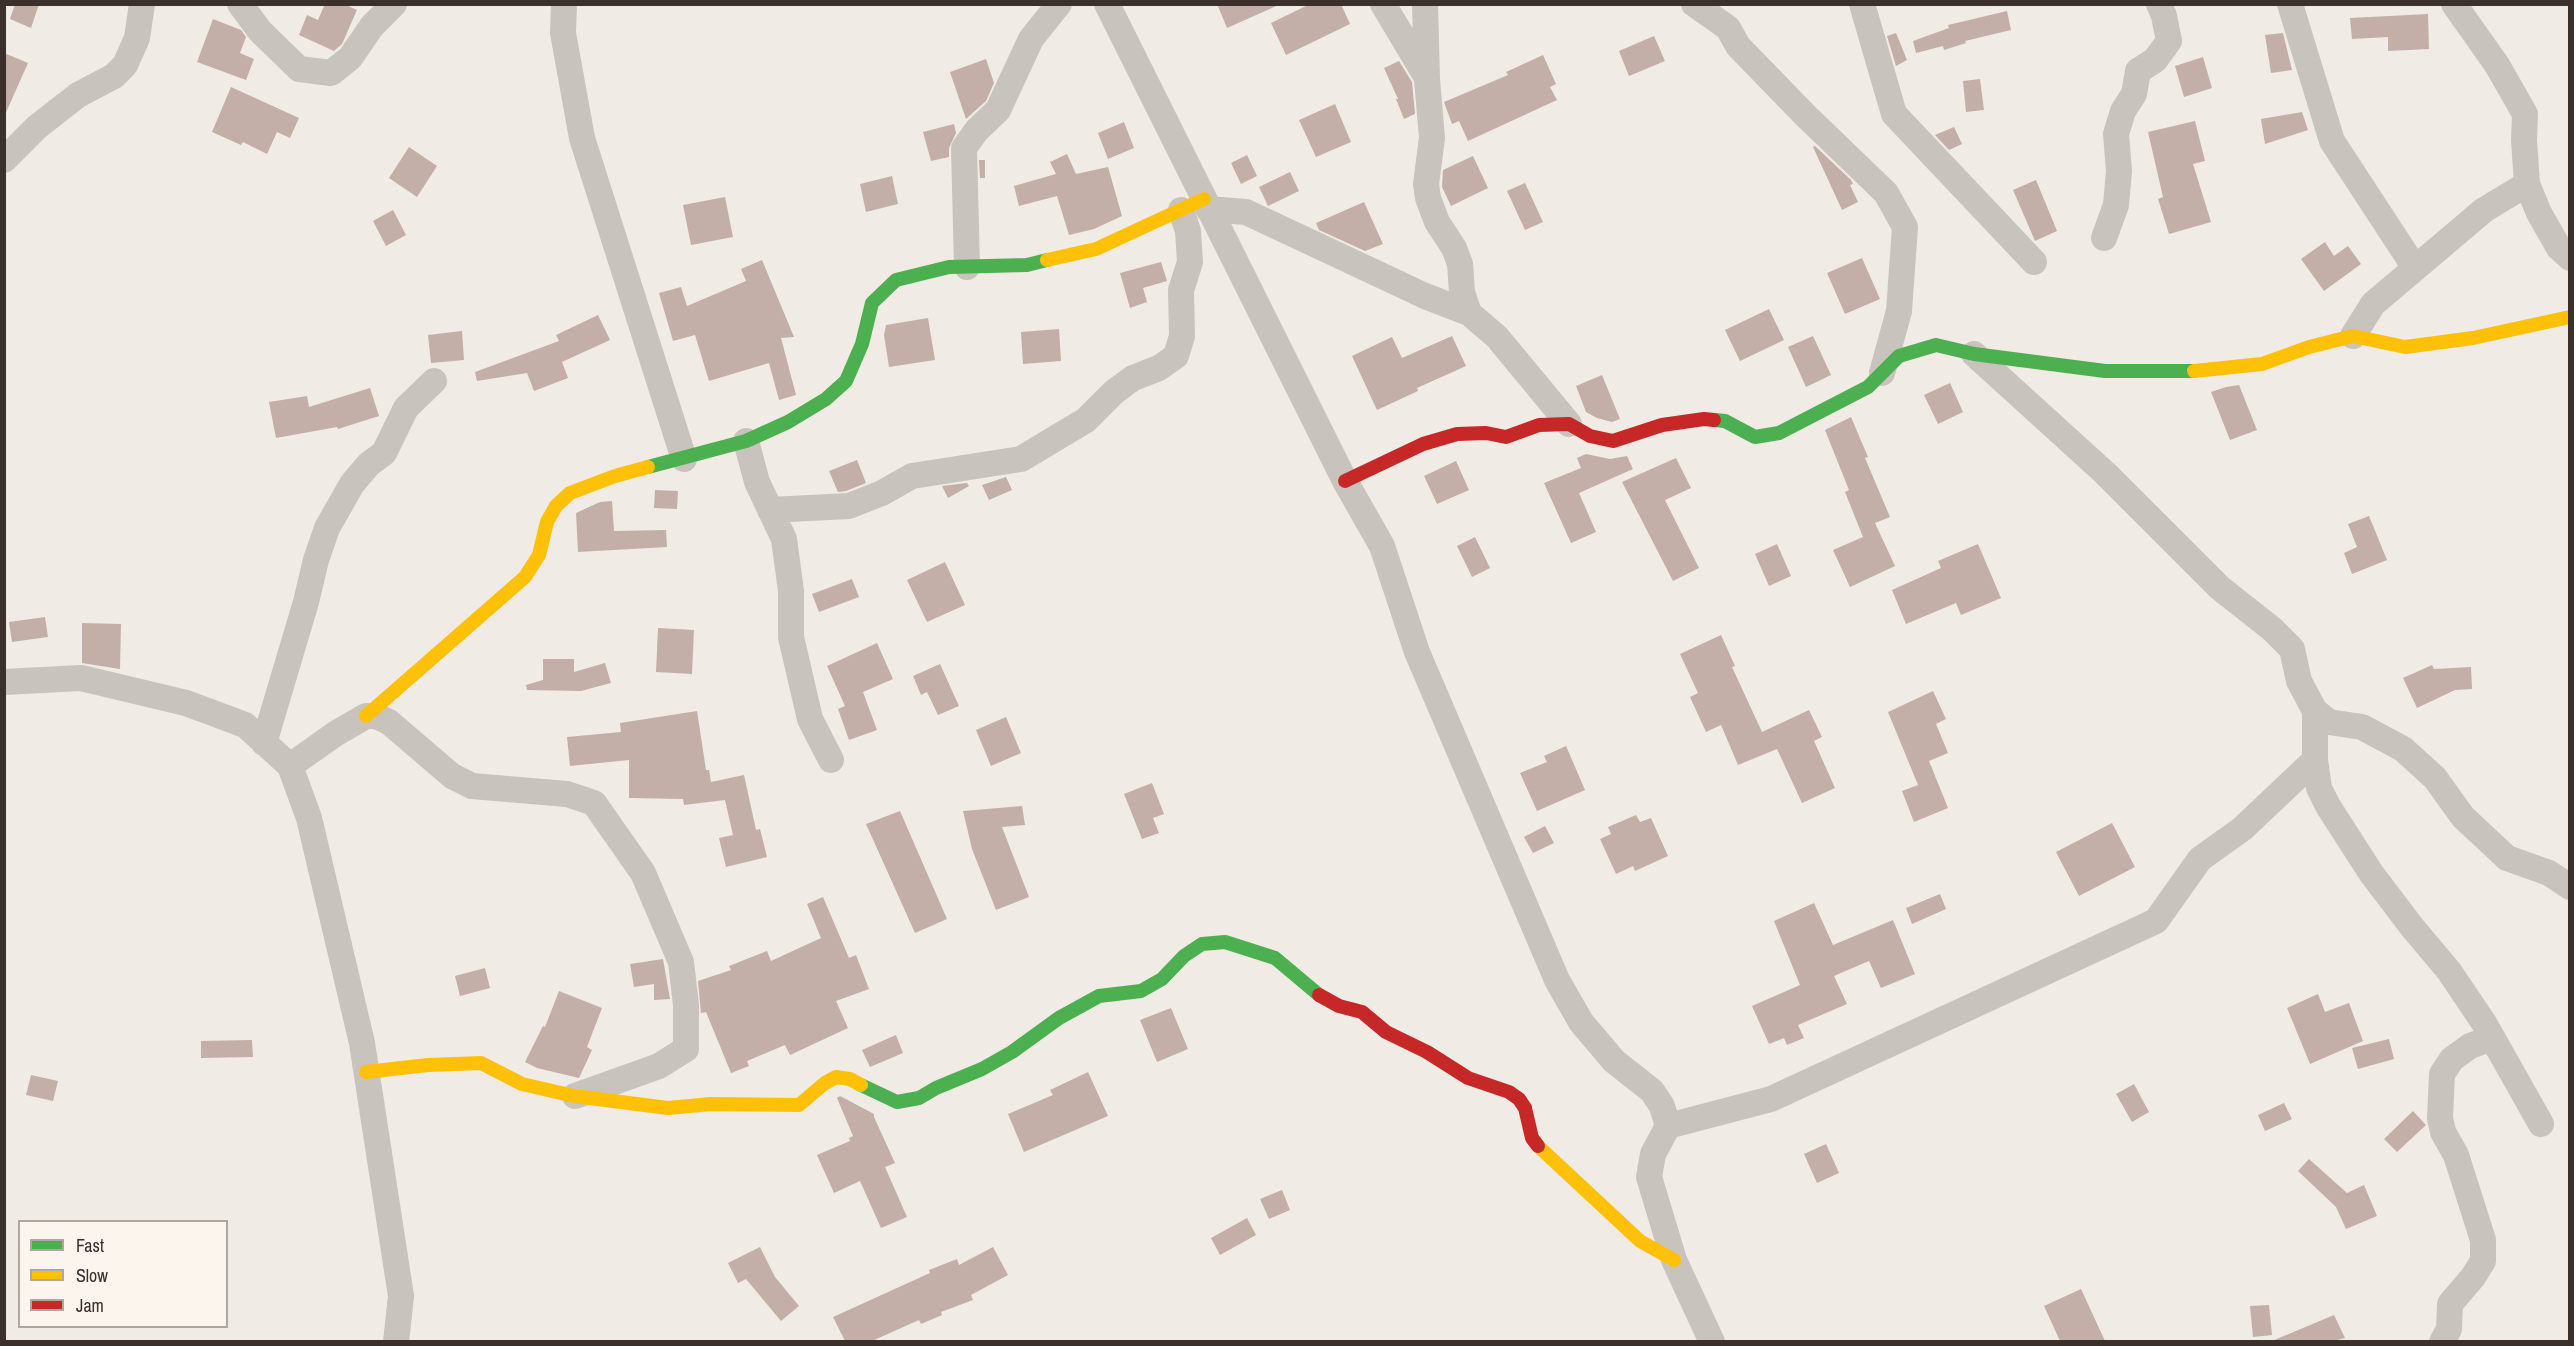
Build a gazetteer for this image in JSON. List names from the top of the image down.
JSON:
{
  "legend": ["Fast", "Slow", "Jam"]
}
